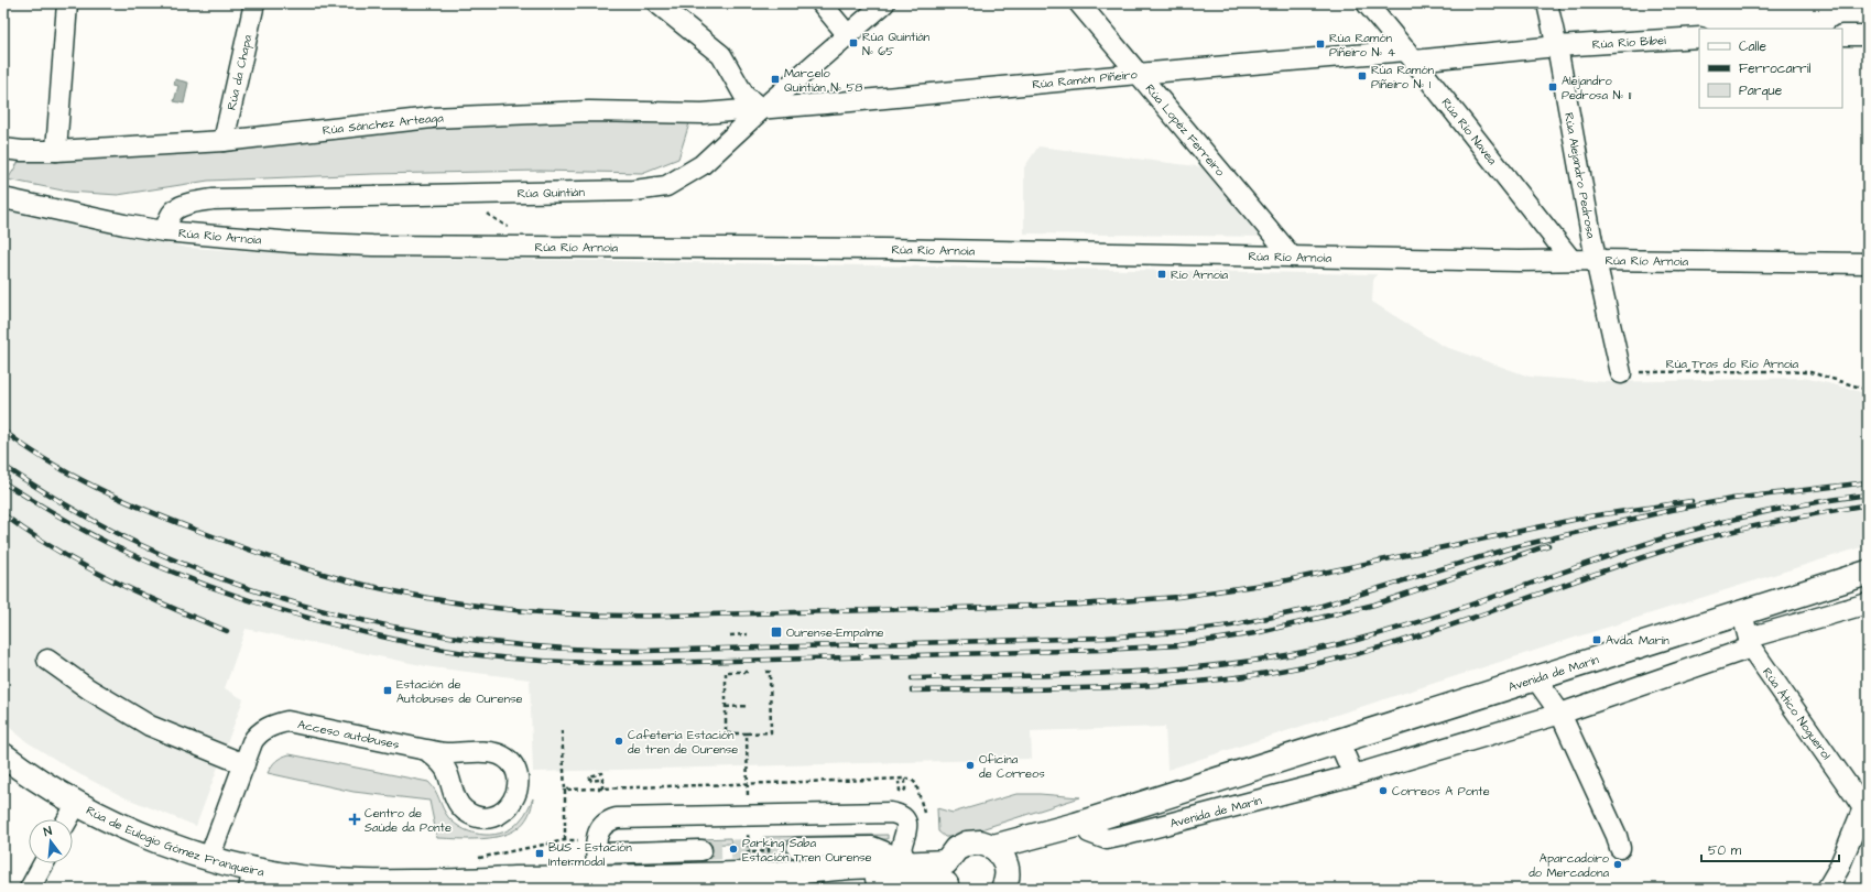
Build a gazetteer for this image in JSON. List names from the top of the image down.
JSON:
{
  "streets": {
    "main road": ["Avenida de Marín", "Rúa de Eulogio Gómez Franqueira"],
    "street": [
      "Rúa Río Bibei",
      "Rúa da Chapa",
      "Rúa Ramón Piñeiro",
      "Rúa Sánchez Arteaga",
      "Rúa Lopéz Ferreiro",
      "Rúa Río Navea",
      "Rúa Alejandro Pedrosa",
      "Rúa Quintián",
      "Rúa Río Arnoia",
      "Rúa Ático Noguerol",
      "Acceso autobuses"
    ],
    "path": ["Rúa Tras do Río Arnoia"]
  },
  "crossings": [
    ["Rúa Río Bibei", "Rúa Ramón Piñeiro"],
    ["Rúa Río Bibei", "Rúa Río Navea"],
    ["Rúa Río Bibei", "Rúa Alejandro Pedrosa"],
    ["Rúa da Chapa", "Rúa Sánchez Arteaga"],
    ["Rúa Ramón Piñeiro", "Rúa Sánchez Arteaga"],
    ["Rúa Ramón Piñeiro", "Rúa Lopéz Ferreiro"],
    ["Rúa Ramón Piñeiro", "Rúa Río Navea"],
    ["Rúa Ramón Piñeiro", "Rúa Quintián"],
    ["Rúa Sánchez Arteaga", "Rúa Quintián"],
    ["Rúa Lopéz Ferreiro", "Rúa Río Arnoia"],
    ["Rúa Río Navea", "Rúa Río Arnoia"],
    ["Rúa Alejandro Pedrosa", "Rúa Río Arnoia"],
    ["Rúa Alejandro Pedrosa", "Rúa Tras do Río Arnoia"],
    ["Rúa Quintián", "Rúa Río Arnoia"],
    ["Avenida de Marín", "Rúa Ático Noguerol"]
  ],
  "places": {
    "transit": [
      "Rúa Quintián Nº 65",
      "Rúa Ramón Piñeiro Nº 4",
      "Rúa Ramón Piñeiro Nº 1",
      "Marcelo Quintián Nº 58",
      "Alejandro Pedrosa Nº 11",
      "Río Arnoia",
      "Ourense-Empalme",
      "Avda. Marín",
      "Estación de Autobuses de Ourense",
      "BUS - Estación Intermodal"
    ],
    "other": [
      "Cafetería Estación de tren de Ourense",
      "Oficina de Correos",
      "Correos A Ponte",
      "Parking Saba Estación Tren Ourense",
      "Aparcadoiro do Mercadona"
    ],
    "health": ["Centro de Saúde da Ponte"]
  },
  "legend": ["Calle", "Ferrocarril", "Parque"],
  "scale_bar": "50 m",
  "north": "top"
}
